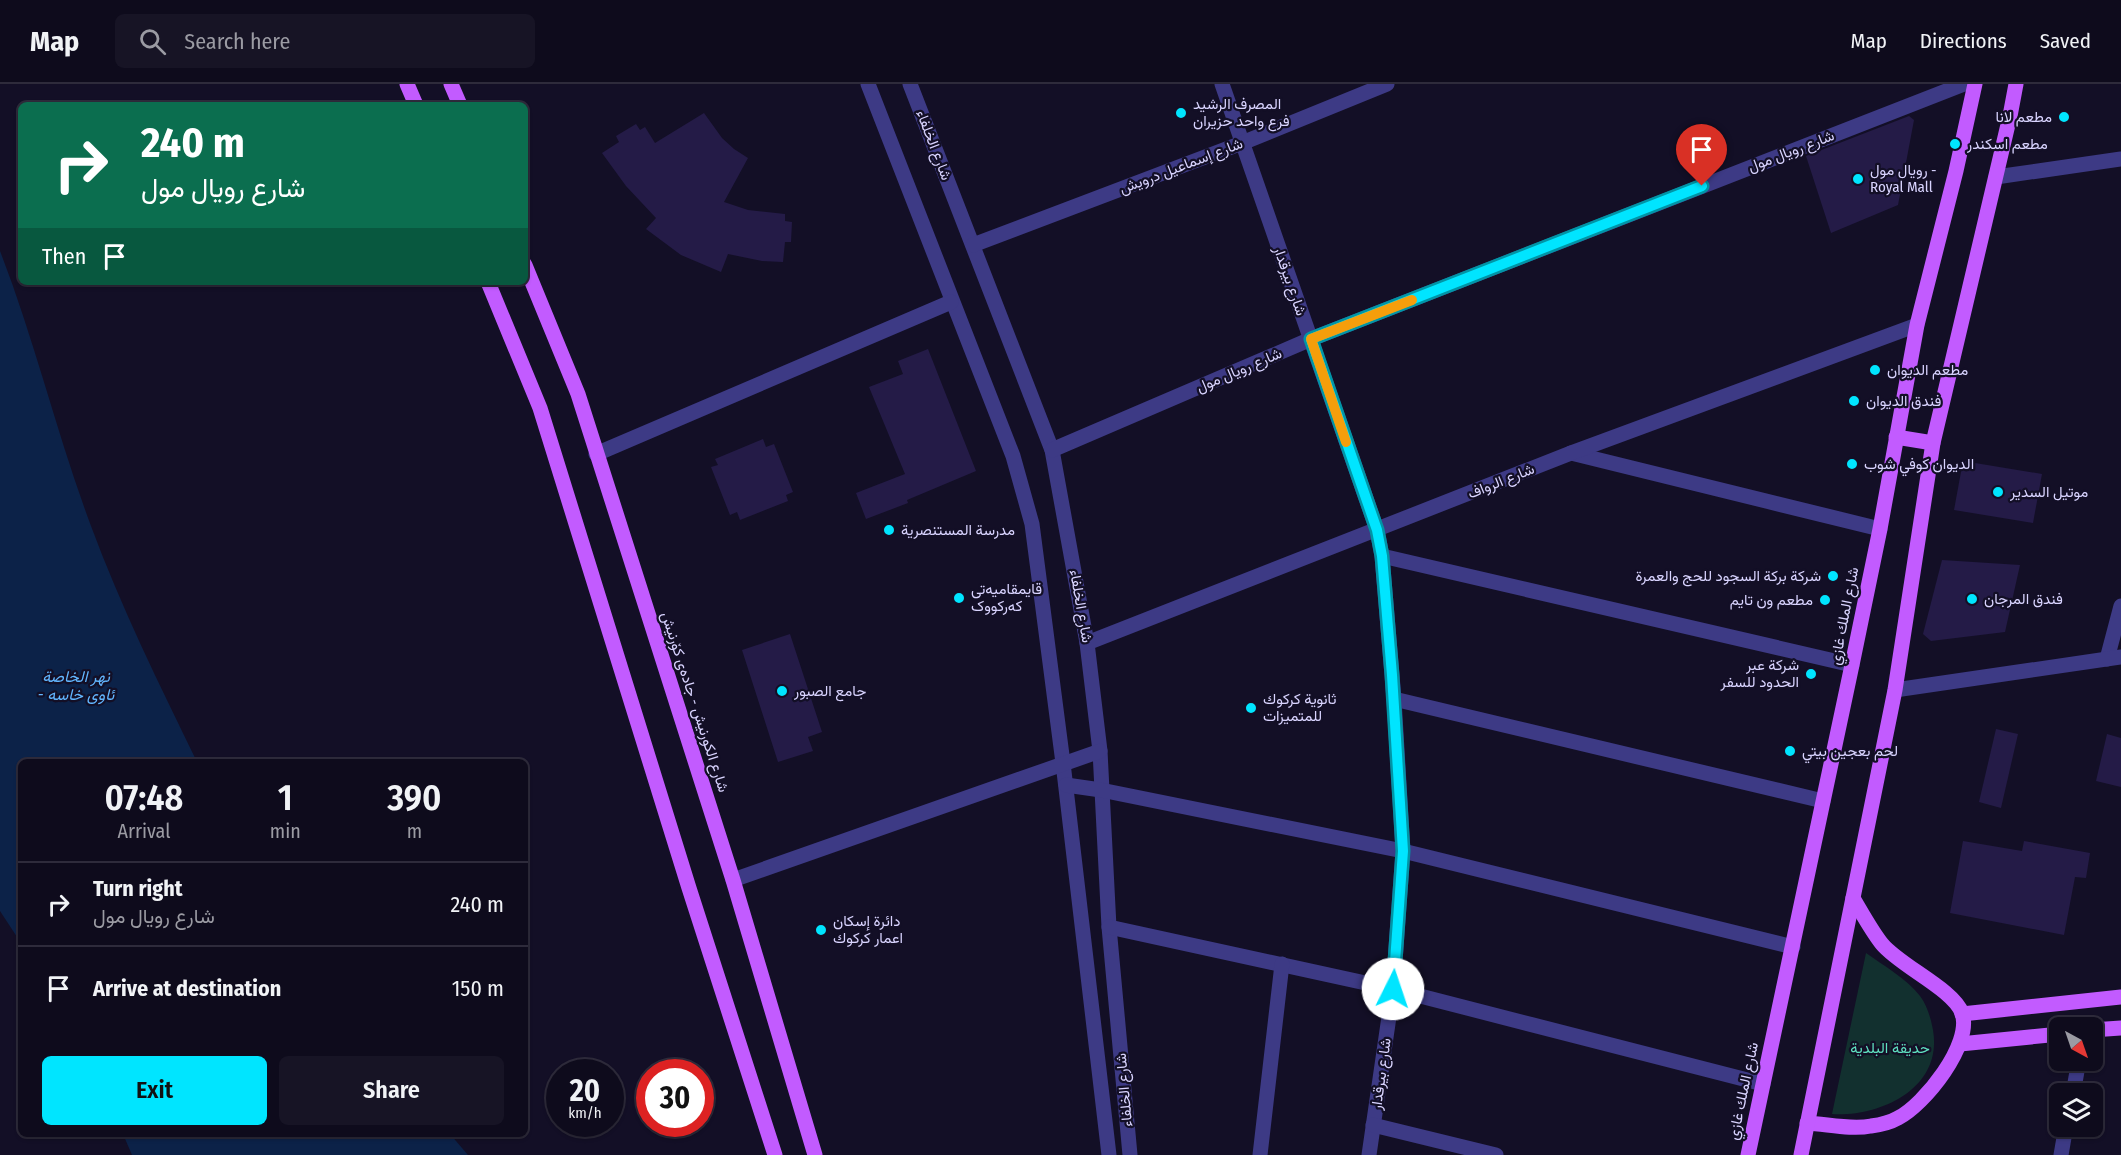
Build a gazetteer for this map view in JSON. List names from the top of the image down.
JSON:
{
  "streets": {
    "main road": ["شارع الملك غازي", "شارع الكورنيش - جادەی کۆرنیش"],
    "street": [
      "شارع الخلفاء",
      "شارع رويال مول",
      "شارع إسماعيل درويش",
      "شارع بيرقدار",
      "شارع الرواف"
    ]
  },
  "crossings": [
    ["شارع الخلفاء", "شارع رويال مول"],
    ["شارع الخلفاء", "شارع إسماعيل درويش"],
    ["شارع الخلفاء", "شارع الرواف"],
    ["شارع رويال مول", "شارع بيرقدار"],
    ["شارع إسماعيل درويش", "شارع بيرقدار"],
    ["شارع بيرقدار", "شارع الرواف"],
    ["شارع الرواف", "شارع الملك غازي"]
  ],
  "water": ["نهر الخاصة - ئاوی خاسە"],
  "parks": ["حديقة البلدية"],
  "places": [
    "المصرف الرشید فرع واحد حزیران",
    "مطعم لانا",
    "مطعم اسكندر",
    "رويال مول - Royal Mall",
    "مطعم الديوان",
    "فندق الديوان",
    "الديوان كوفي شوب",
    "موتيل السدير",
    "مدرسة المستنصرية",
    "شركة بركة السجود للحج والعمرة",
    "قایمقامیەتی کەرکووک",
    "فندق المرجان",
    "مطعم ون تايم",
    "شركة عبر الحدود للسفر",
    "جامع الصبور",
    "ثانوية كركوك للمتميزات",
    "لحم بعجين بيتي",
    "دائرة إسكان اعمار كركوك"
  ],
  "north": "bottom right",
  "page": {
    "header": "Map",
    "search": "Search here",
    "nav": ["Map", "Directions", "Saved"],
    "turn": ["240 m", "شارع رويال مول"],
    "then": "Then",
    "eta": [
      "07:48",
      "Arrival",
      "1",
      "min",
      "390",
      "m"
    ],
    "list": [
      {
        "name": "Turn right",
        "note": "شارع رويال مول",
        "value": "240 m"
      },
      {
        "name": "Arrive at destination",
        "value": "150 m"
      }
    ],
    "buttons": ["Exit", "Share"],
    "speed": "20 km/h",
    "limit": "30"
  }
}
